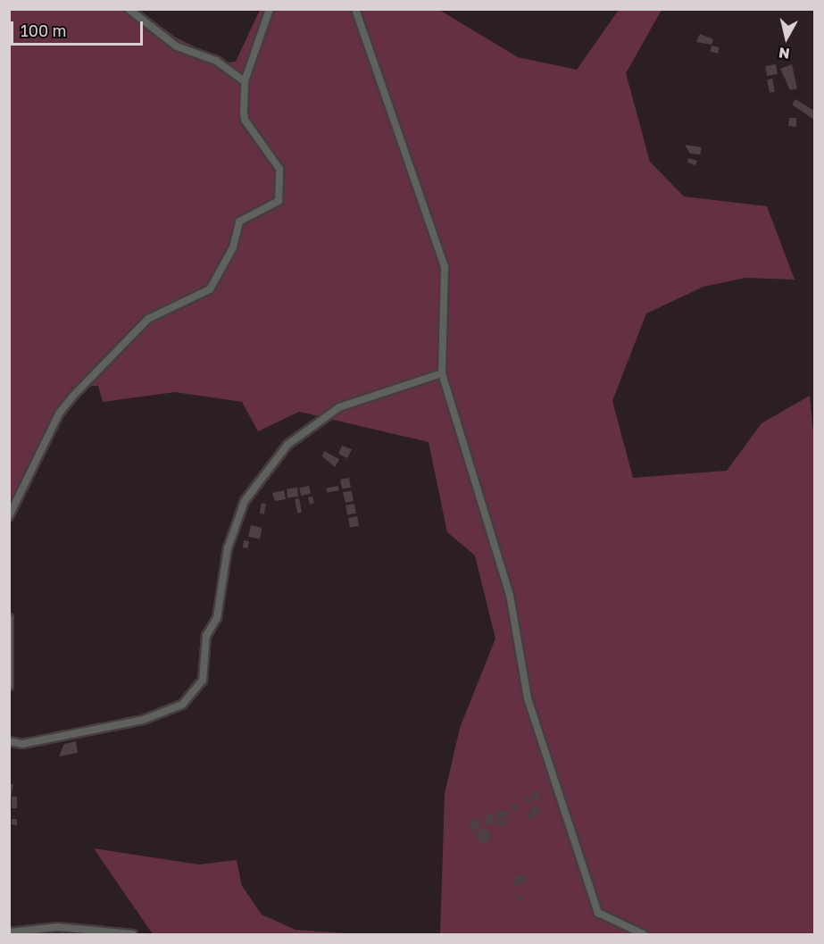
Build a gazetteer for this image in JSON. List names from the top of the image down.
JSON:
{
  "scale_bar": "100 m",
  "north": "bottom"
}
